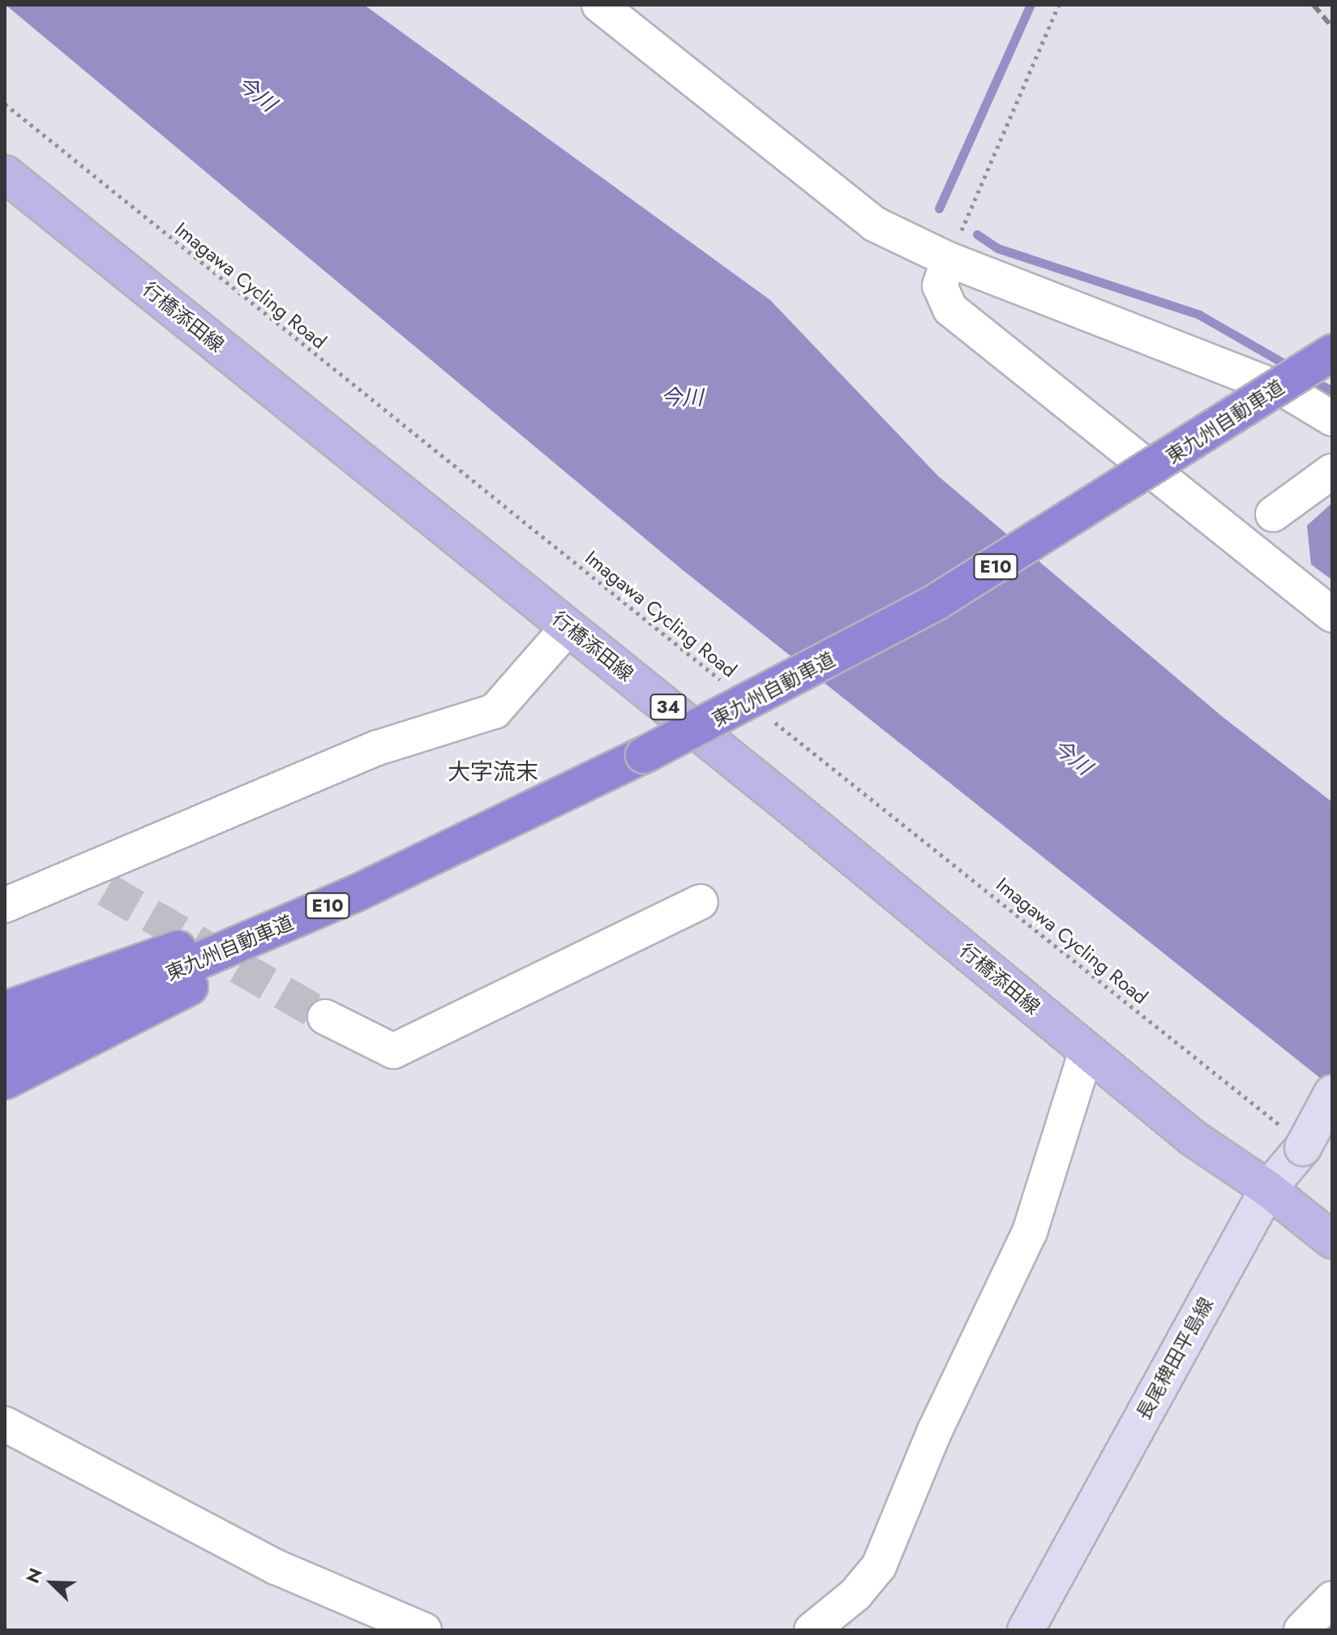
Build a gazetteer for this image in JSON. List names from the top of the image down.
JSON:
{
  "streets": {
    "highway": ["東九州自動車道", "E10"],
    "main road": ["行橋添田線", "34", "長尾稗田平島線"],
    "path": ["Imagawa Cycling Road"]
  },
  "crossings": [
    ["Imagawa Cycling Road", "長尾稗田平島線"],
    ["行橋添田線", "長尾稗田平島線"]
  ],
  "districts": ["大字流末"],
  "water": ["今川"],
  "north": "top left"
}
